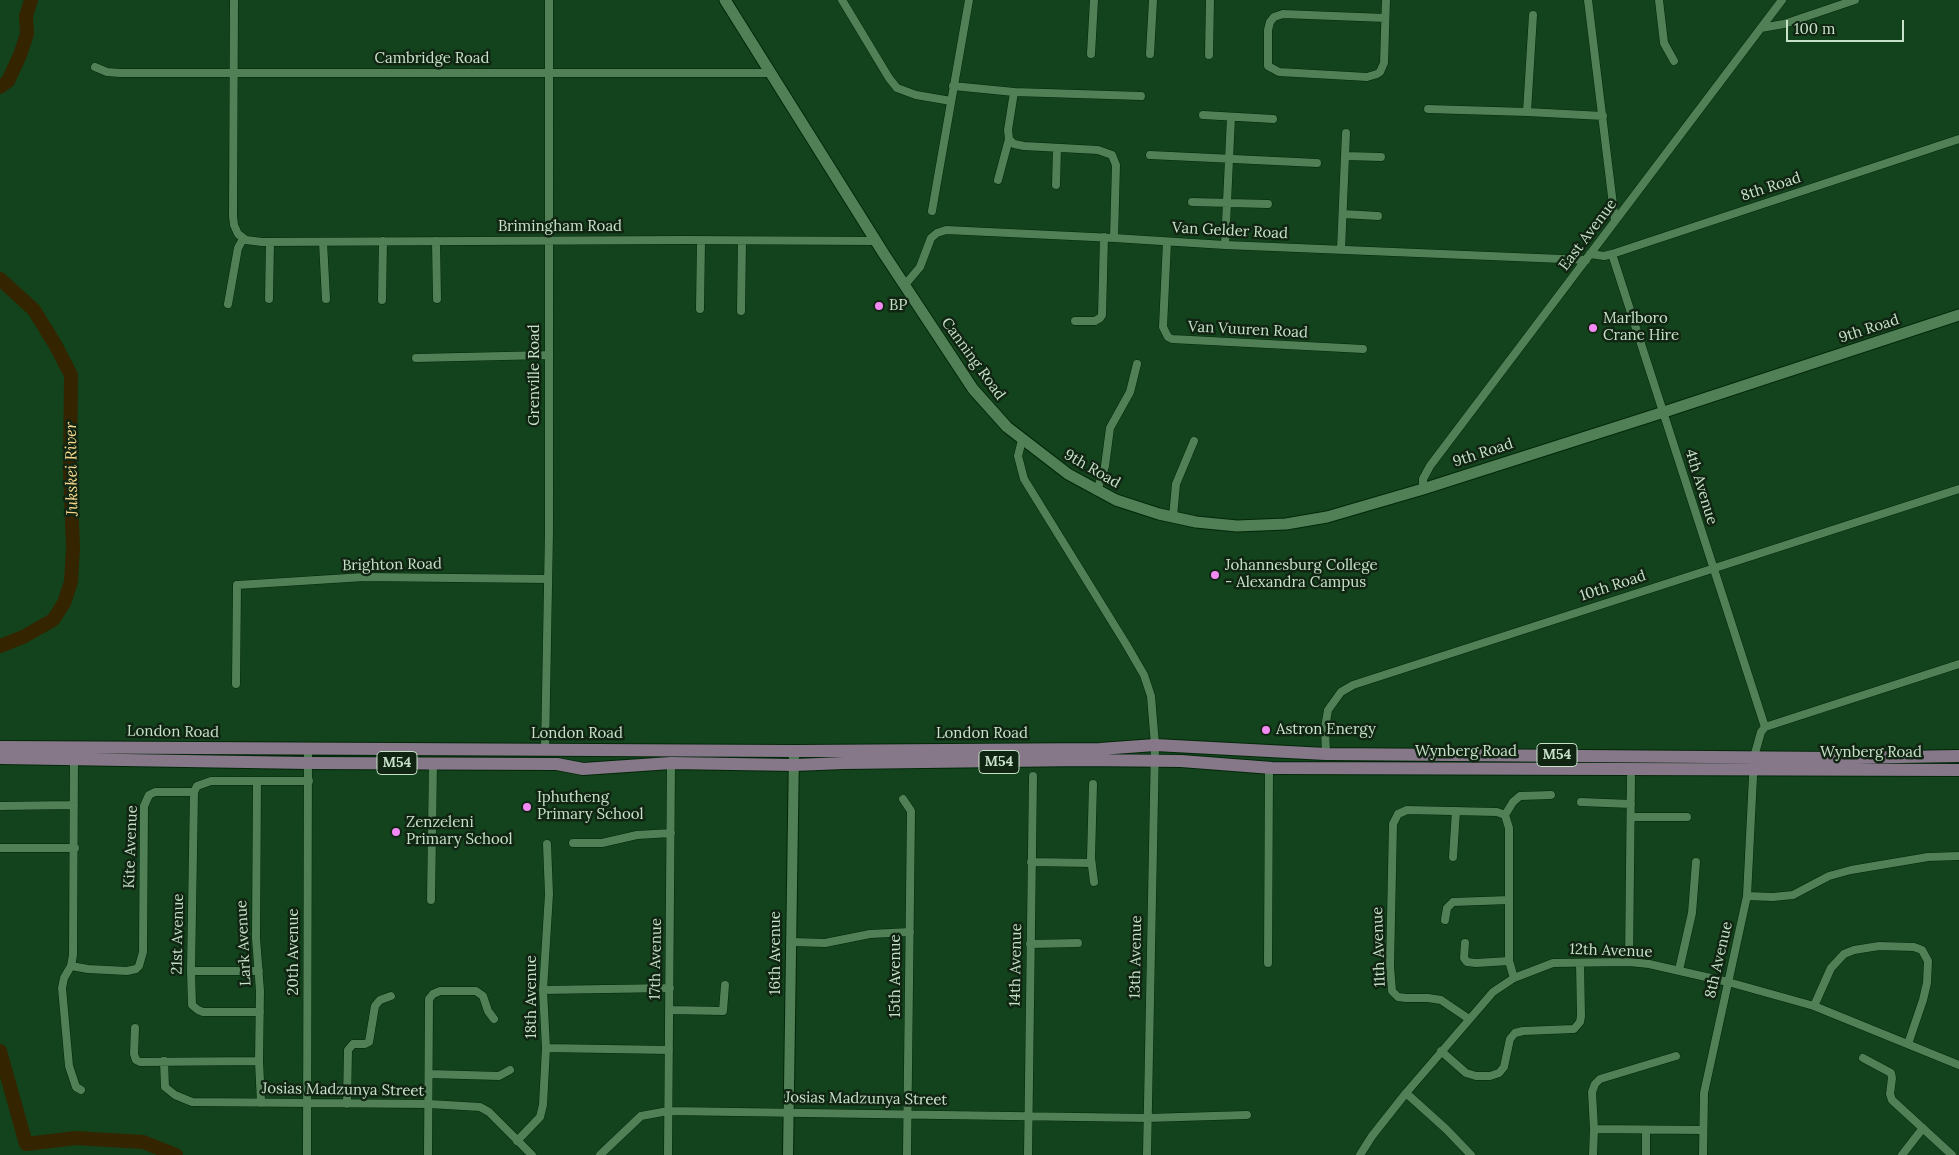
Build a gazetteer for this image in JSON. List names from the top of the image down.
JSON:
{
  "streets": {
    "main road": [
      "9th Road",
      "Canning Road",
      "London Road",
      "Wynberg Road",
      "M54"
    ],
    "street": [
      "Cambridge Road",
      "8th Road",
      "Brimingham Road",
      "Van Gelder Road",
      "East Avenue",
      "Van Vuuren Road",
      "Grenville Road",
      "4th Avenue",
      "Brighton Road",
      "10th Road",
      "Kite Avenue",
      "21st Avenue",
      "Lark Avenue",
      "11th Avenue",
      "12th Avenue",
      "20th Avenue",
      "16th Avenue",
      "13th Avenue",
      "17th Avenue",
      "8th Avenue",
      "14th Avenue",
      "15th Avenue",
      "18th Avenue",
      "Josias Madzunya Street"
    ]
  },
  "crossings": [
    ["Cambridge Road", "Canning Road"],
    ["Cambridge Road", "Grenville Road"],
    ["8th Road", "Van Gelder Road"],
    ["8th Road", "East Avenue"],
    ["8th Road", "4th Avenue"],
    ["Brimingham Road", "Canning Road"],
    ["Brimingham Road", "Grenville Road"],
    ["Van Gelder Road", "East Avenue"],
    ["Van Gelder Road", "Van Vuuren Road"],
    ["Van Gelder Road", "Canning Road"],
    ["East Avenue", "9th Road"],
    ["9th Road", "Canning Road"],
    ["9th Road", "4th Avenue"],
    ["Grenville Road", "Brighton Road"],
    ["Grenville Road", "London Road"],
    ["4th Avenue", "10th Road"],
    ["4th Avenue", "8th Avenue"],
    ["10th Road", "Wynberg Road"],
    ["London Road", "Wynberg Road"],
    ["London Road", "20th Avenue"],
    ["London Road", "16th Avenue"],
    ["London Road", "13th Avenue"],
    ["London Road", "17th Avenue"],
    ["Wynberg Road", "13th Avenue"],
    ["Wynberg Road", "8th Avenue"],
    ["Kite Avenue", "21st Avenue"],
    ["Kite Avenue", "Lark Avenue"],
    ["Kite Avenue", "20th Avenue"],
    ["21st Avenue", "Lark Avenue"],
    ["Lark Avenue", "Josias Madzunya Street"],
    ["11th Avenue", "12th Avenue"],
    ["12th Avenue", "8th Avenue"],
    ["20th Avenue", "Josias Madzunya Street"],
    ["16th Avenue", "Josias Madzunya Street"],
    ["13th Avenue", "Josias Madzunya Street"],
    ["17th Avenue", "Josias Madzunya Street"],
    ["14th Avenue", "Josias Madzunya Street"],
    ["15th Avenue", "Josias Madzunya Street"],
    ["18th Avenue", "Josias Madzunya Street"]
  ],
  "water": ["Jukskei River"],
  "places": [
    "BP",
    "Marlboro Crane Hire",
    "Johannesburg College - Alexandra Campus",
    "Astron Energy",
    "Iphutheng Primary School",
    "Zenzeleni Primary School"
  ],
  "scale_bar": "100 m"
}
